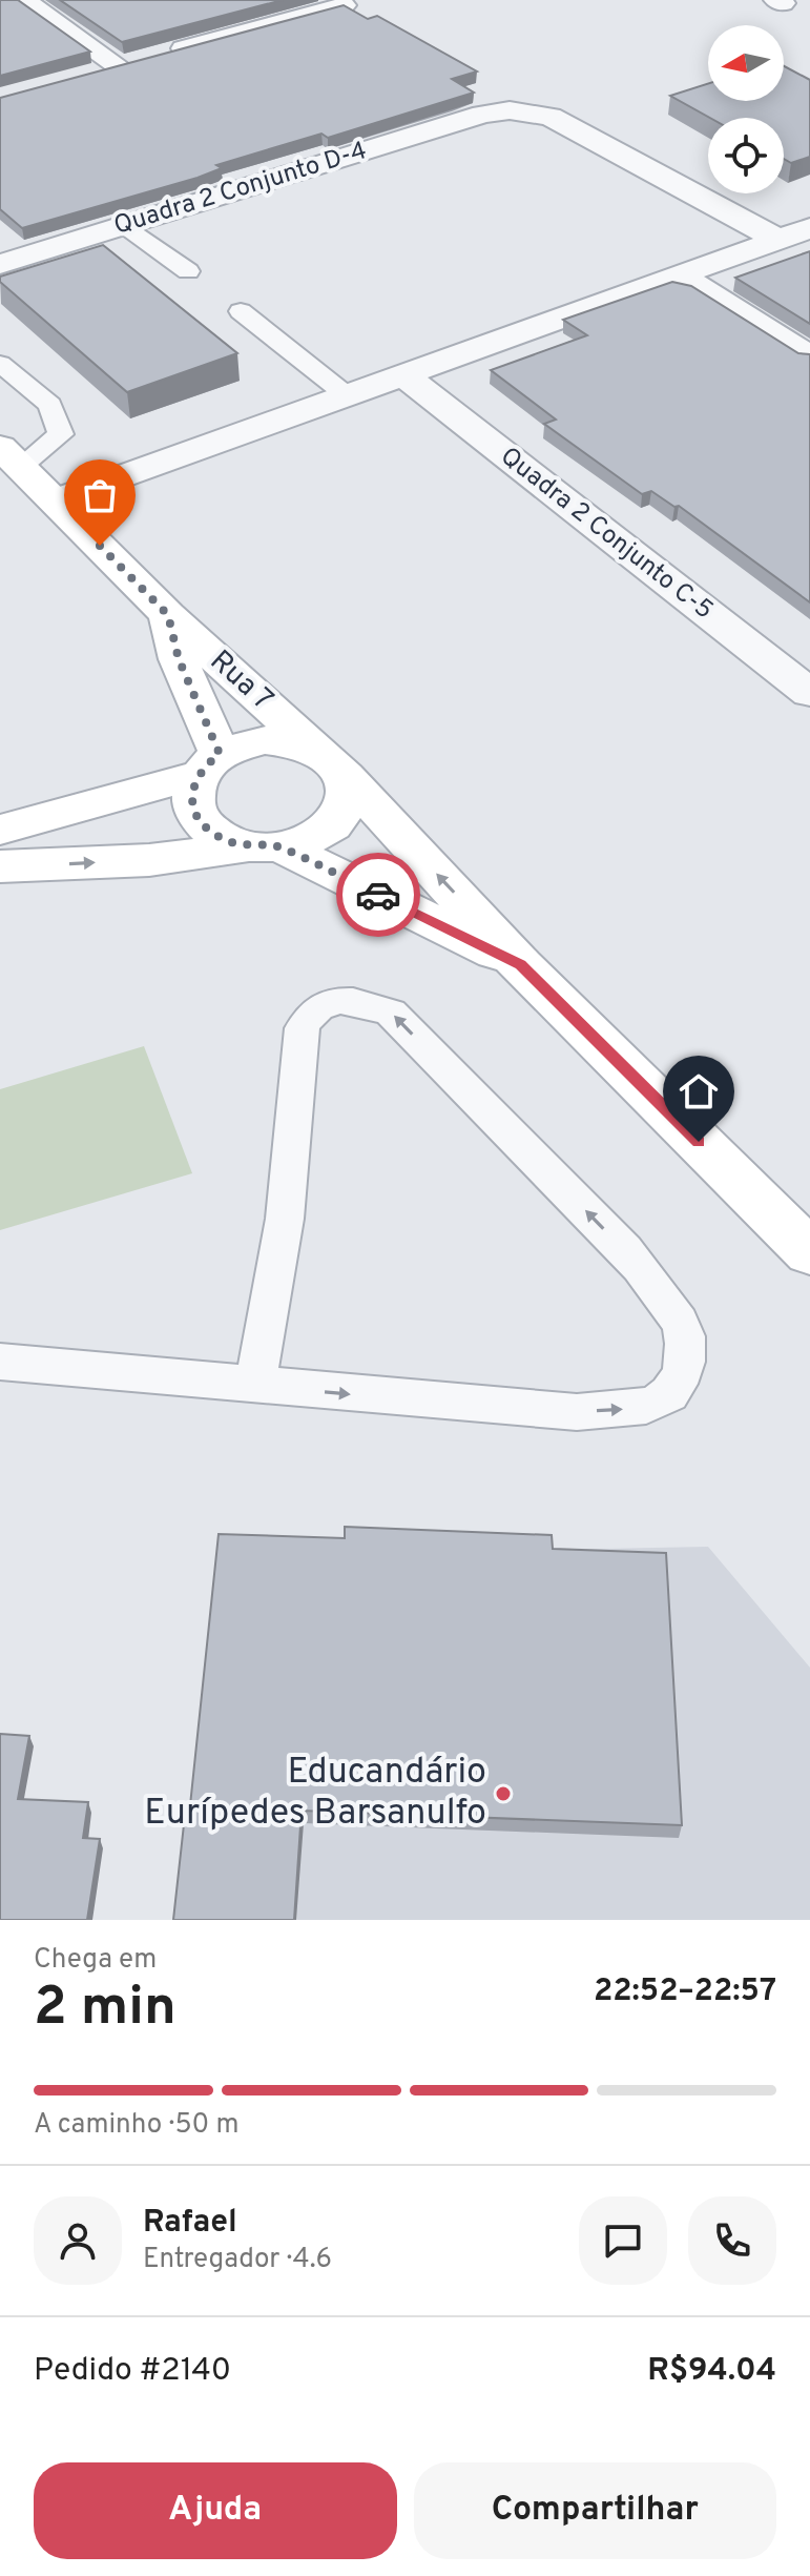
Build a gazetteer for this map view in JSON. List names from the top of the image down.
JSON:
{
  "streets": {
    "main road": ["Rua 7"],
    "street": ["Quadra 2 Conjunto D-4", "Quadra 2 Conjunto C-5"]
  },
  "places": ["Educandário Eurípedes Barsanulfo"],
  "north": "left",
  "page": {
    "heading": ["2 min", "Chega em", "22:52–22:57"],
    "panel": [
      "Rafael",
      "Entregador · 4.6",
      "Pedido #2140",
      "R$94.04"
    ],
    "bar": "A caminho · 50 m",
    "buttons": ["Ajuda", "Compartilhar"]
  }
}
